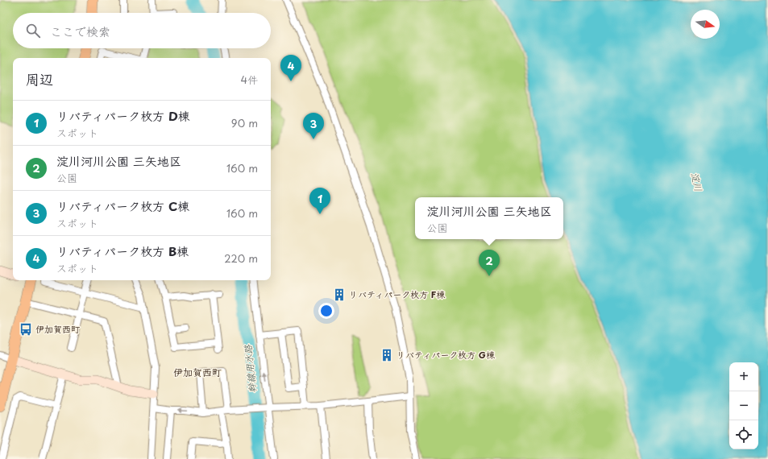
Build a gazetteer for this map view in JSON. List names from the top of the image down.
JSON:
{
  "districts": ["伊加賀西町"],
  "water": ["淀川", "幹線用水路"],
  "places": {
    "building": ["リバティパーク枚方 F棟", "リバティパーク枚方 G棟"],
    "bus stop": ["伊加賀西町"]
  },
  "north": "right",
  "page": {
    "search": "ここで検索",
    "pins": [
      "4",
      "3",
      "1",
      "2"
    ],
    "heading": ["周辺", "4件"],
    "list": [
      {
        "mark": "1",
        "name": "リバティパーク枚方 D棟",
        "note": "スポット",
        "value": "90 m"
      },
      {
        "mark": "2",
        "name": "淀川河川公園 三矢地区",
        "note": "公園",
        "value": "160 m"
      },
      {
        "mark": "3",
        "name": "リバティパーク枚方 C棟",
        "note": "スポット",
        "value": "160 m"
      },
      {
        "mark": "4",
        "name": "リバティパーク枚方 B棟",
        "note": "スポット",
        "value": "220 m"
      }
    ],
    "popup": ["淀川河川公園 三矢地区", "公園"],
    "map_buttons": ["+", "−"]
  }
}
